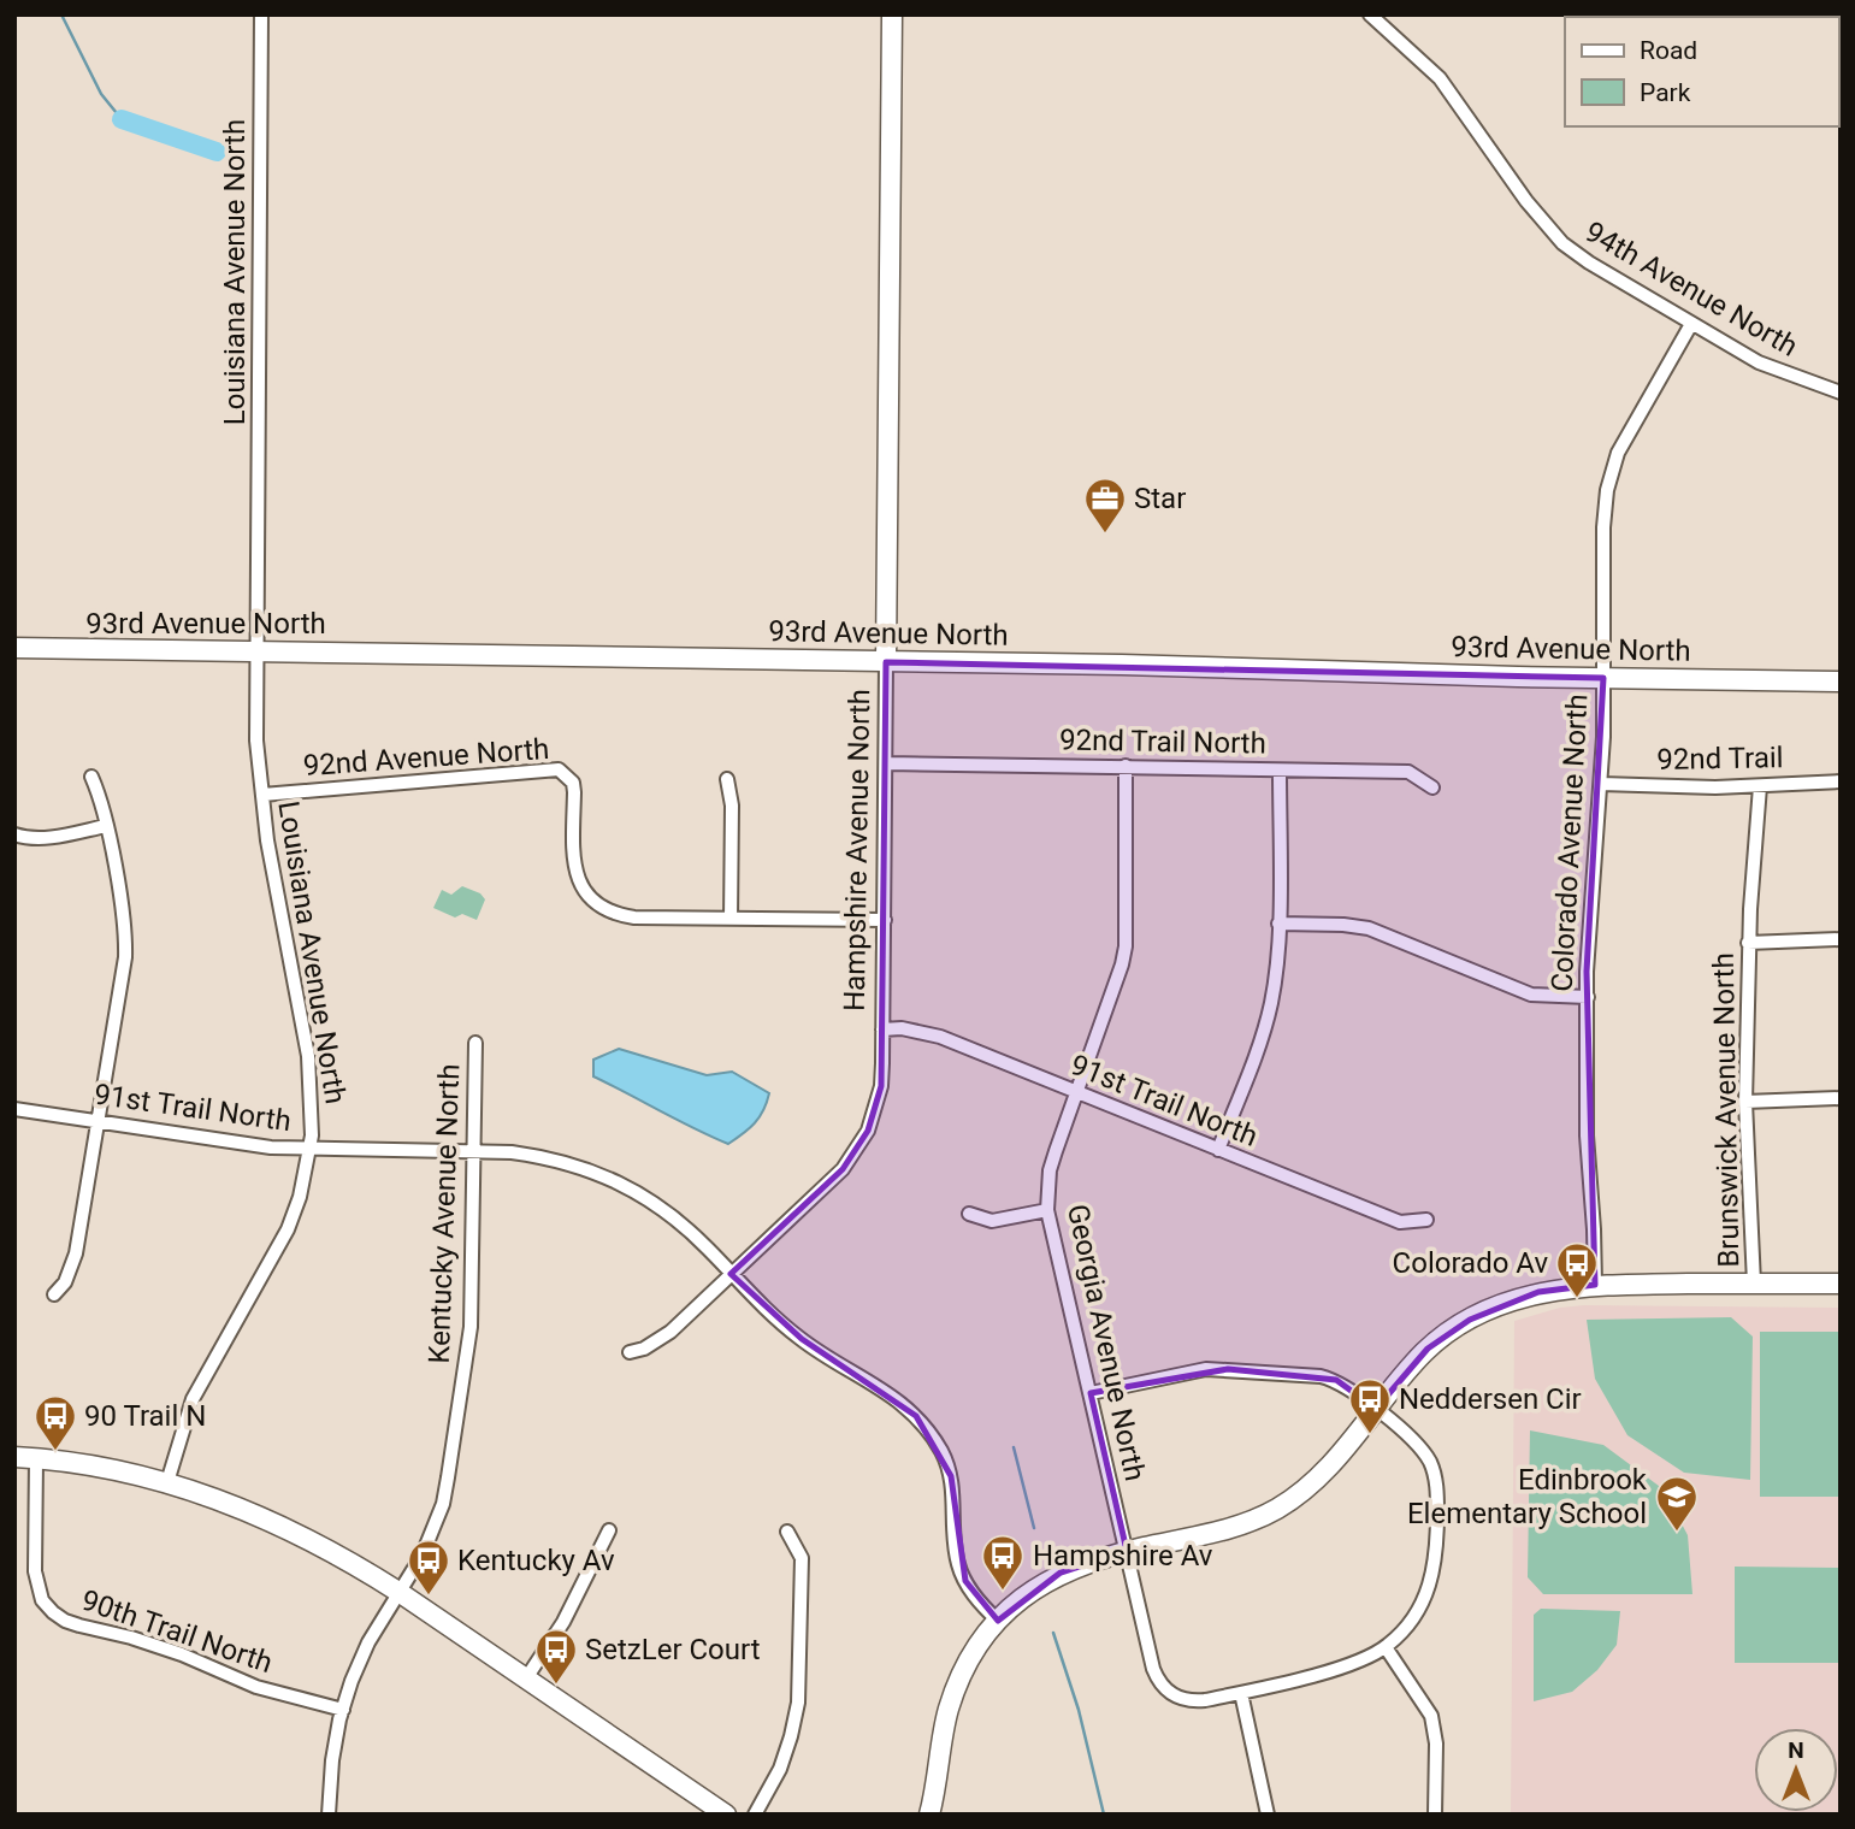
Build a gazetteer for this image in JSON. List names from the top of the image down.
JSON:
{
  "streets": {
    "street": [
      "Louisiana Avenue North",
      "94th Avenue North",
      "93rd Avenue North",
      "92nd Trail North",
      "92nd Avenue North",
      "92nd Trail",
      "Colorado Avenue North",
      "Hampshire Avenue North",
      "91st Trail North",
      "Brunswick Avenue North",
      "Kentucky Avenue North",
      "Georgia Avenue North",
      "90th Trail North"
    ]
  },
  "crossings": [
    ["Louisiana Avenue North", "93rd Avenue North"],
    ["Louisiana Avenue North", "92nd Avenue North"],
    ["Louisiana Avenue North", "91st Trail North"],
    ["94th Avenue North", "Colorado Avenue North"],
    ["93rd Avenue North", "Colorado Avenue North"],
    ["93rd Avenue North", "Hampshire Avenue North"],
    ["92nd Trail North", "Hampshire Avenue North"],
    ["92nd Trail North", "Georgia Avenue North"],
    ["92nd Avenue North", "Hampshire Avenue North"],
    ["92nd Trail", "Colorado Avenue North"],
    ["92nd Trail", "Brunswick Avenue North"],
    ["Hampshire Avenue North", "91st Trail North"],
    ["91st Trail North", "Kentucky Avenue North"],
    ["91st Trail North", "Georgia Avenue North"],
    ["Kentucky Avenue North", "90th Trail North"]
  ],
  "places": {
    "office": ["Star"],
    "bus stop": [
      "Colorado Av",
      "Neddersen Cir",
      "90 Trail N",
      "Hampshire Av",
      "Kentucky Av",
      "SetzLer Court"
    ],
    "school or university": ["Edinbrook Elementary School"]
  },
  "legend": ["Road", "Park"],
  "north": "top"
}
